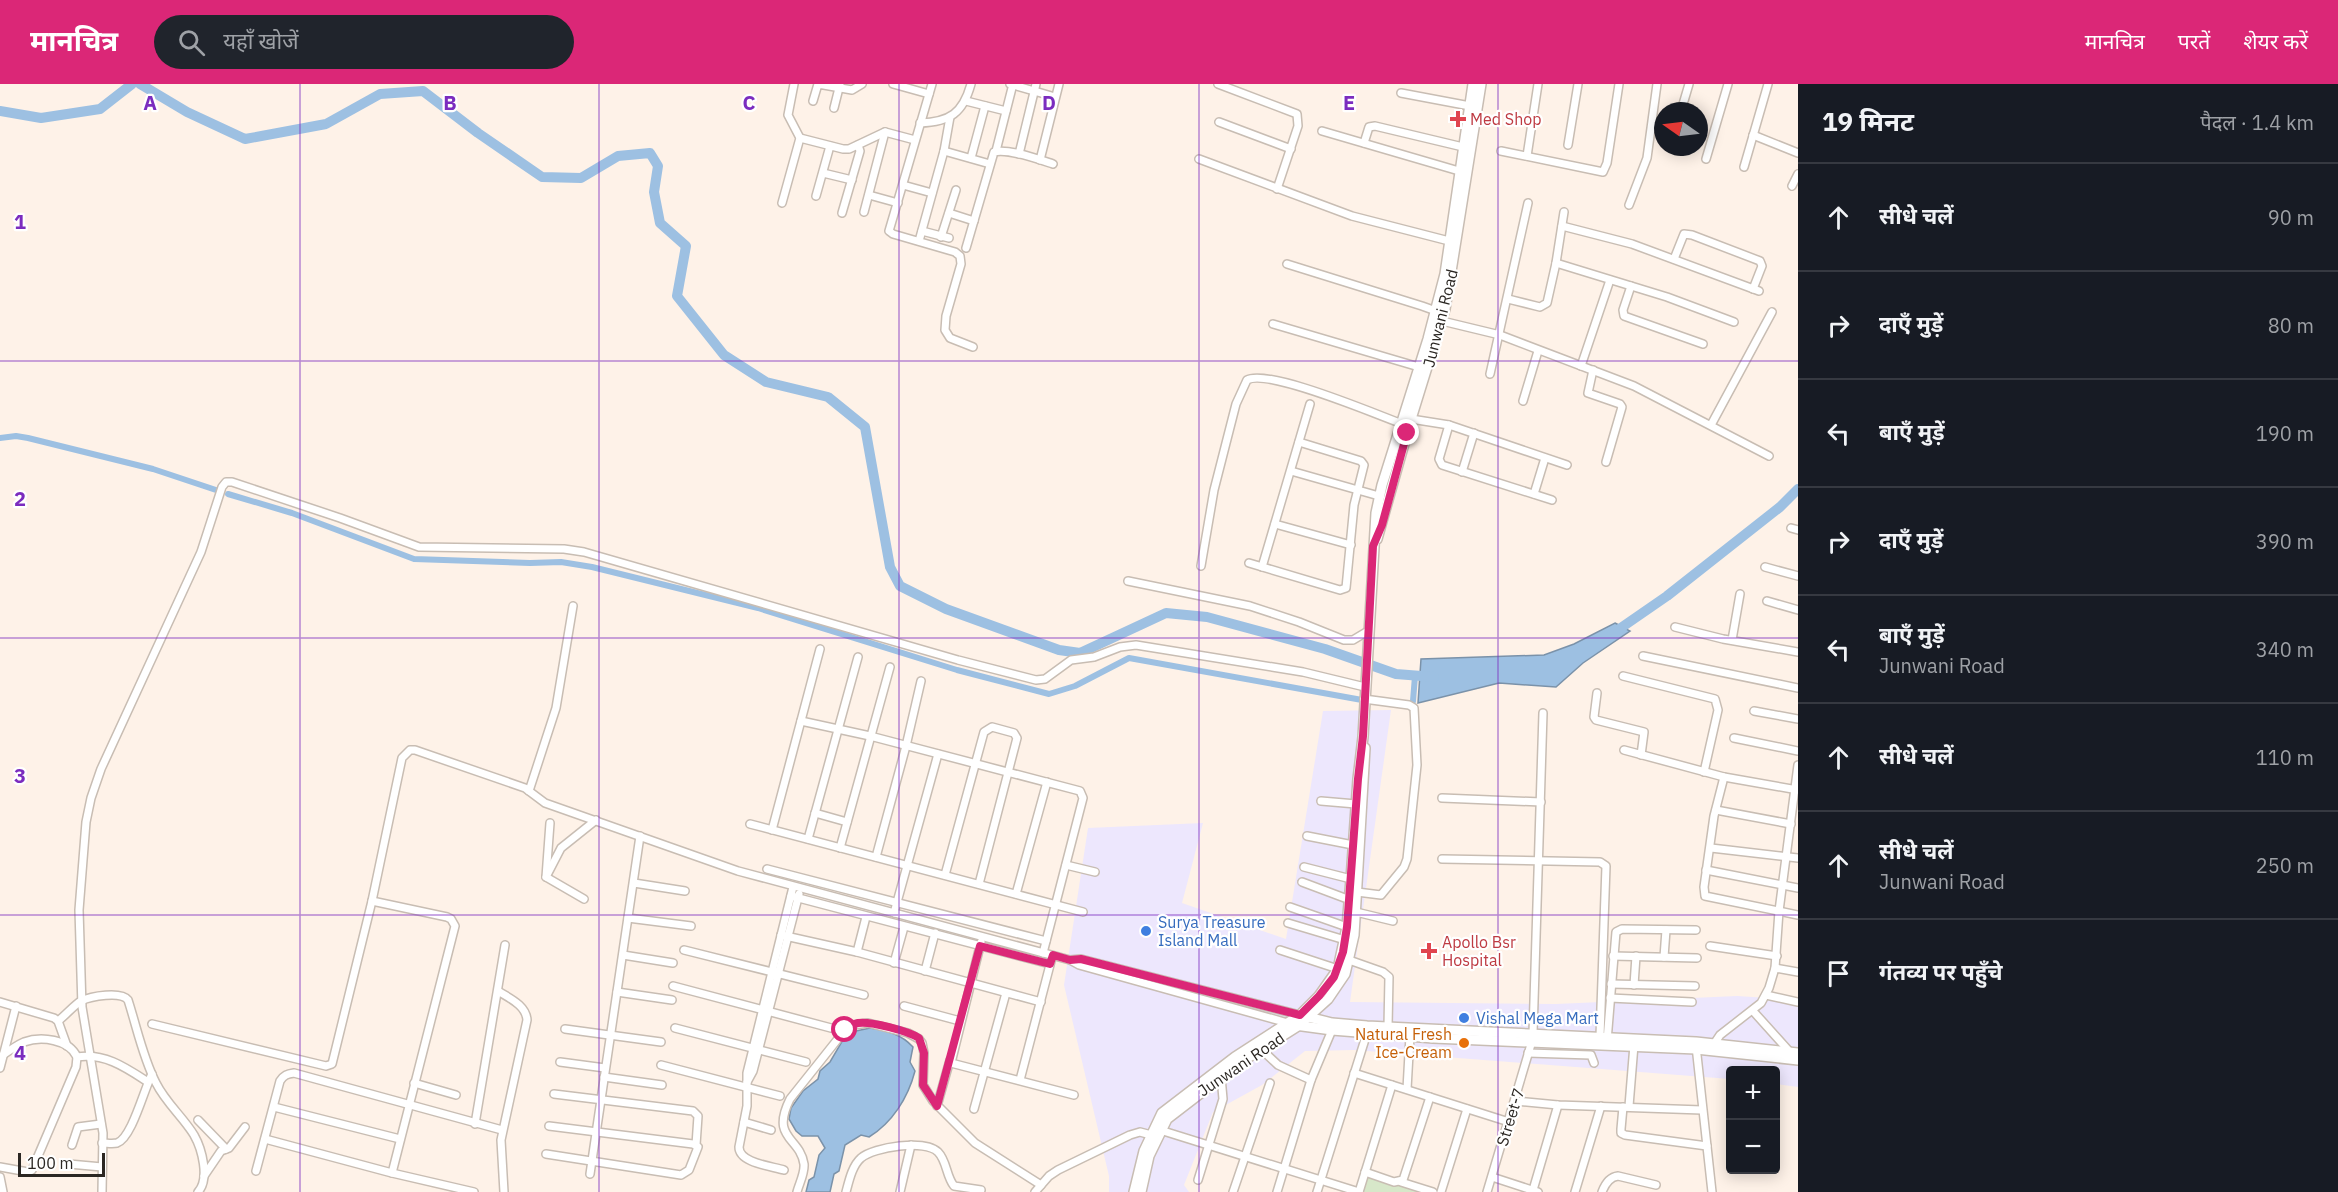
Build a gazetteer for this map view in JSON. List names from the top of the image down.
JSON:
{
  "streets": {
    "main road": ["Junwani Road"],
    "street": ["Street-7"]
  },
  "places": {
    "health": ["Med Shop", "Apollo Bsr Hospital"],
    "other": ["Surya Treasure Island Mall", "Vishal Mega Mart", "Natural Fresh Ice-Cream"]
  },
  "scale_bar": "100 m",
  "north": "left",
  "page": {
    "header": "मानचित्र",
    "search": "यहाँ खोजें",
    "nav": ["मानचित्र", "परतें", "शेयर करें"],
    "heading": ["19 मिनट", "पैदल · 1.4 km"],
    "list": [
      ["सीधे चलें", "90 m"],
      ["दाएँ मुड़ें", "80 m"],
      ["बाएँ मुड़ें", "190 m"],
      ["दाएँ मुड़ें", "390 m"],
      ["बाएँ मुड़ें", "Junwani Road", "340 m"],
      ["सीधे चलें", "110 m"],
      ["सीधे चलें", "Junwani Road", "250 m"],
      "गंतव्य पर पहुँचे"
    ],
    "map_buttons": ["+", "−"],
    "scale": "100 m"
  },
  "grid": {
    "columns": [
      "A",
      "B",
      "C",
      "D",
      "E"
    ],
    "rows": [
      "1",
      "2",
      "3",
      "4"
    ]
  }
}
